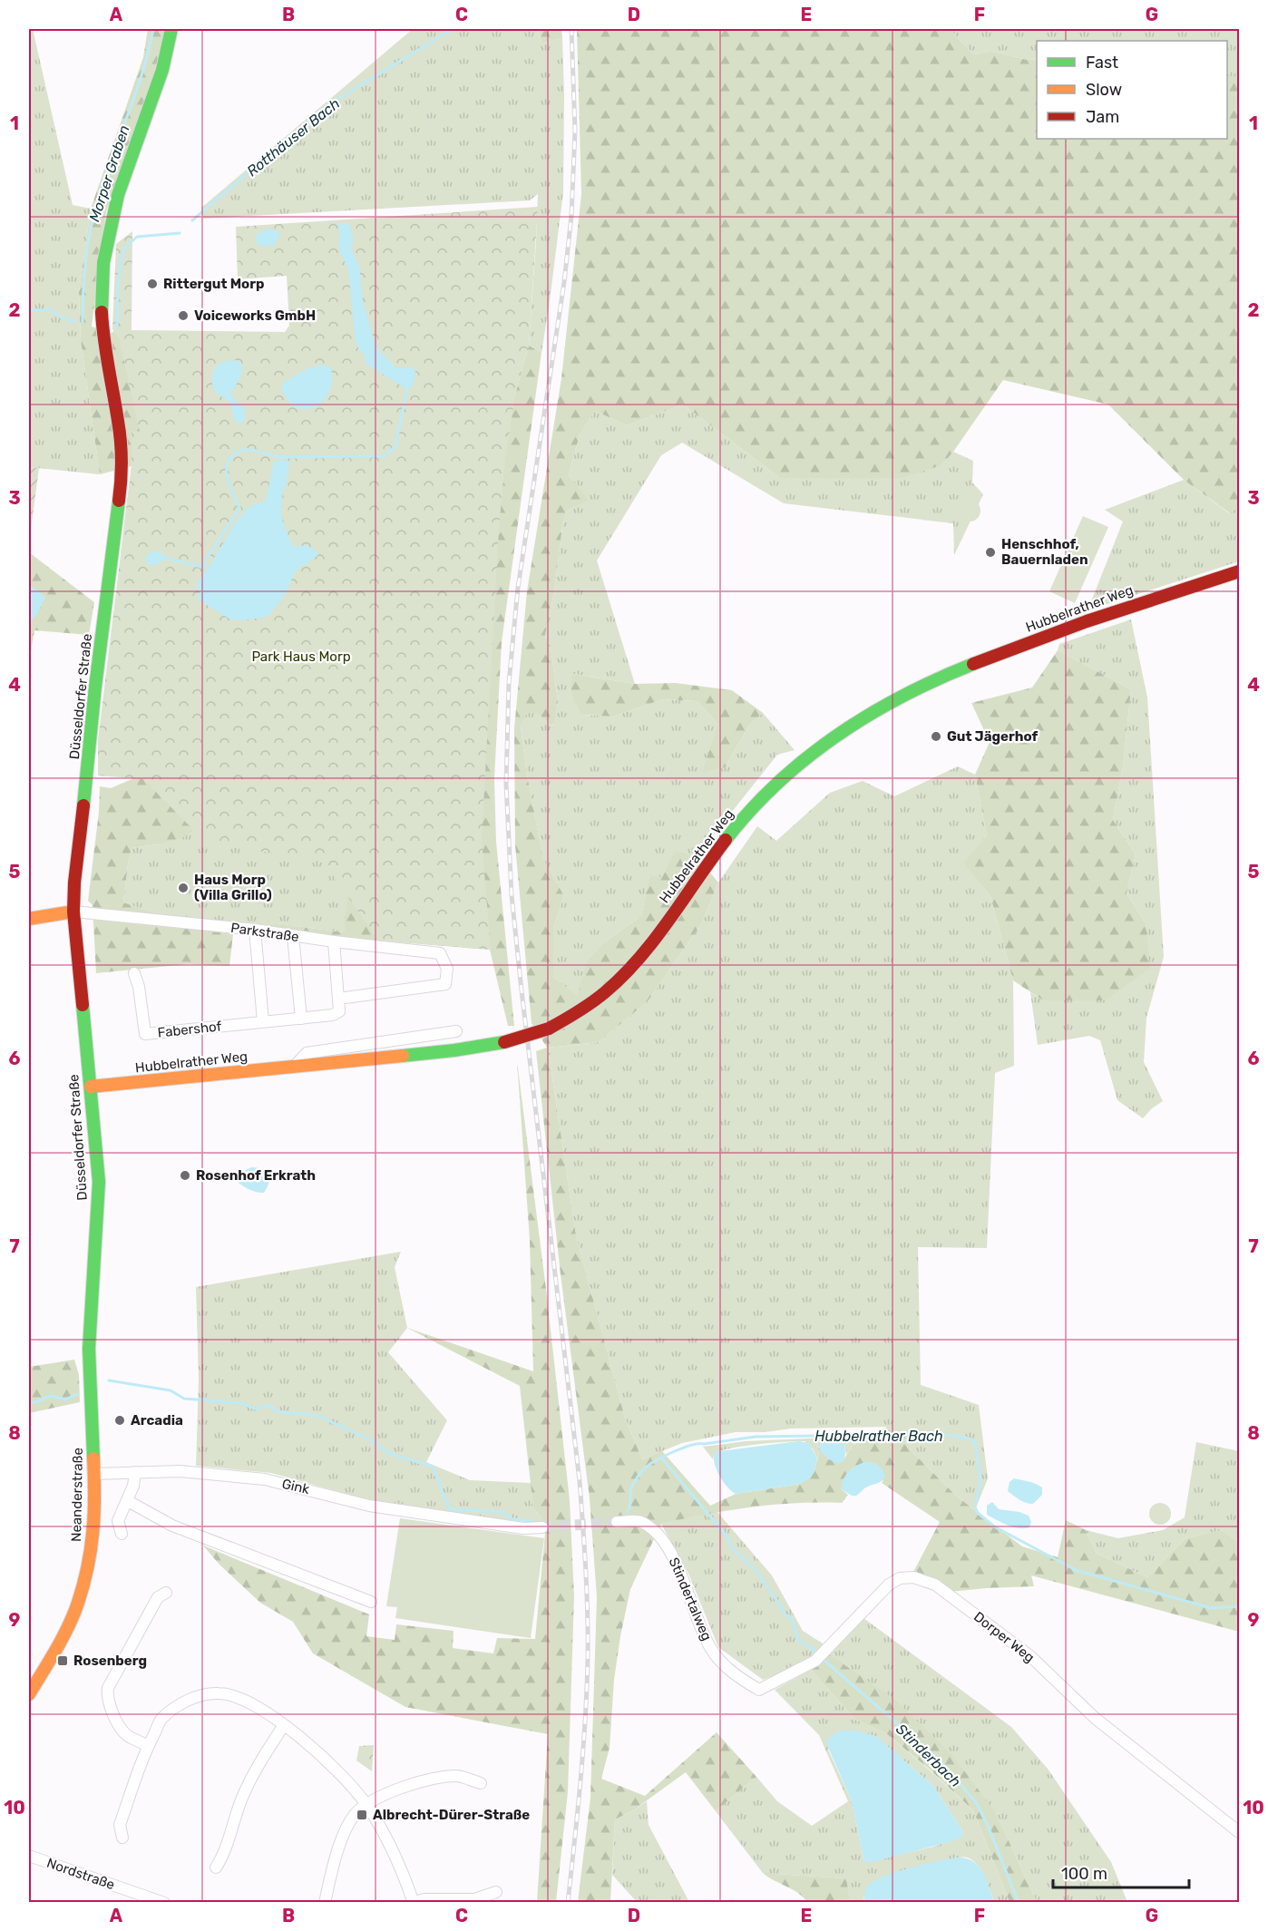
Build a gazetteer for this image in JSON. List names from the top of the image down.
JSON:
{
  "streets": {
    "main road": ["Hubbelrather Weg", "Düsseldorfer Straße", "Neanderstraße"],
    "street": [
      "Parkstraße",
      "Fabershof",
      "Gink",
      "Stindertalweg",
      "Dorper Weg",
      "Nordstraße"
    ]
  },
  "crossings": [
    ["Hubbelrather Weg", "Düsseldorfer Straße"],
    ["Düsseldorfer Straße", "Parkstraße"],
    ["Düsseldorfer Straße", "Neanderstraße"],
    ["Parkstraße", "Fabershof"],
    ["Gink", "Neanderstraße"],
    ["Stindertalweg", "Dorper Weg"]
  ],
  "water": [
    "Rotthäuser Bach",
    "Morper Graben",
    "Hubbelrather Bach",
    "Stinderbach"
  ],
  "parks": ["Park Haus Morp"],
  "places": {
    "other": [
      "Rittergut Morp",
      "Voiceworks GmbH",
      "Henschhof, Bauernladen",
      "Gut Jägerhof",
      "Haus Morp (Villa Grillo)",
      "Rosenhof Erkrath",
      "Arcadia"
    ],
    "transit": ["Rosenberg", "Albrecht-Dürer-Straße"]
  },
  "legend": ["Fast", "Slow", "Jam"],
  "scale_bar": "100 m",
  "grid": {
    "columns": [
      "A",
      "B",
      "C",
      "D",
      "E",
      "F",
      "G"
    ],
    "rows": [
      "1",
      "2",
      "3",
      "4",
      "5",
      "6",
      "7",
      "8",
      "9",
      "10"
    ]
  }
}
